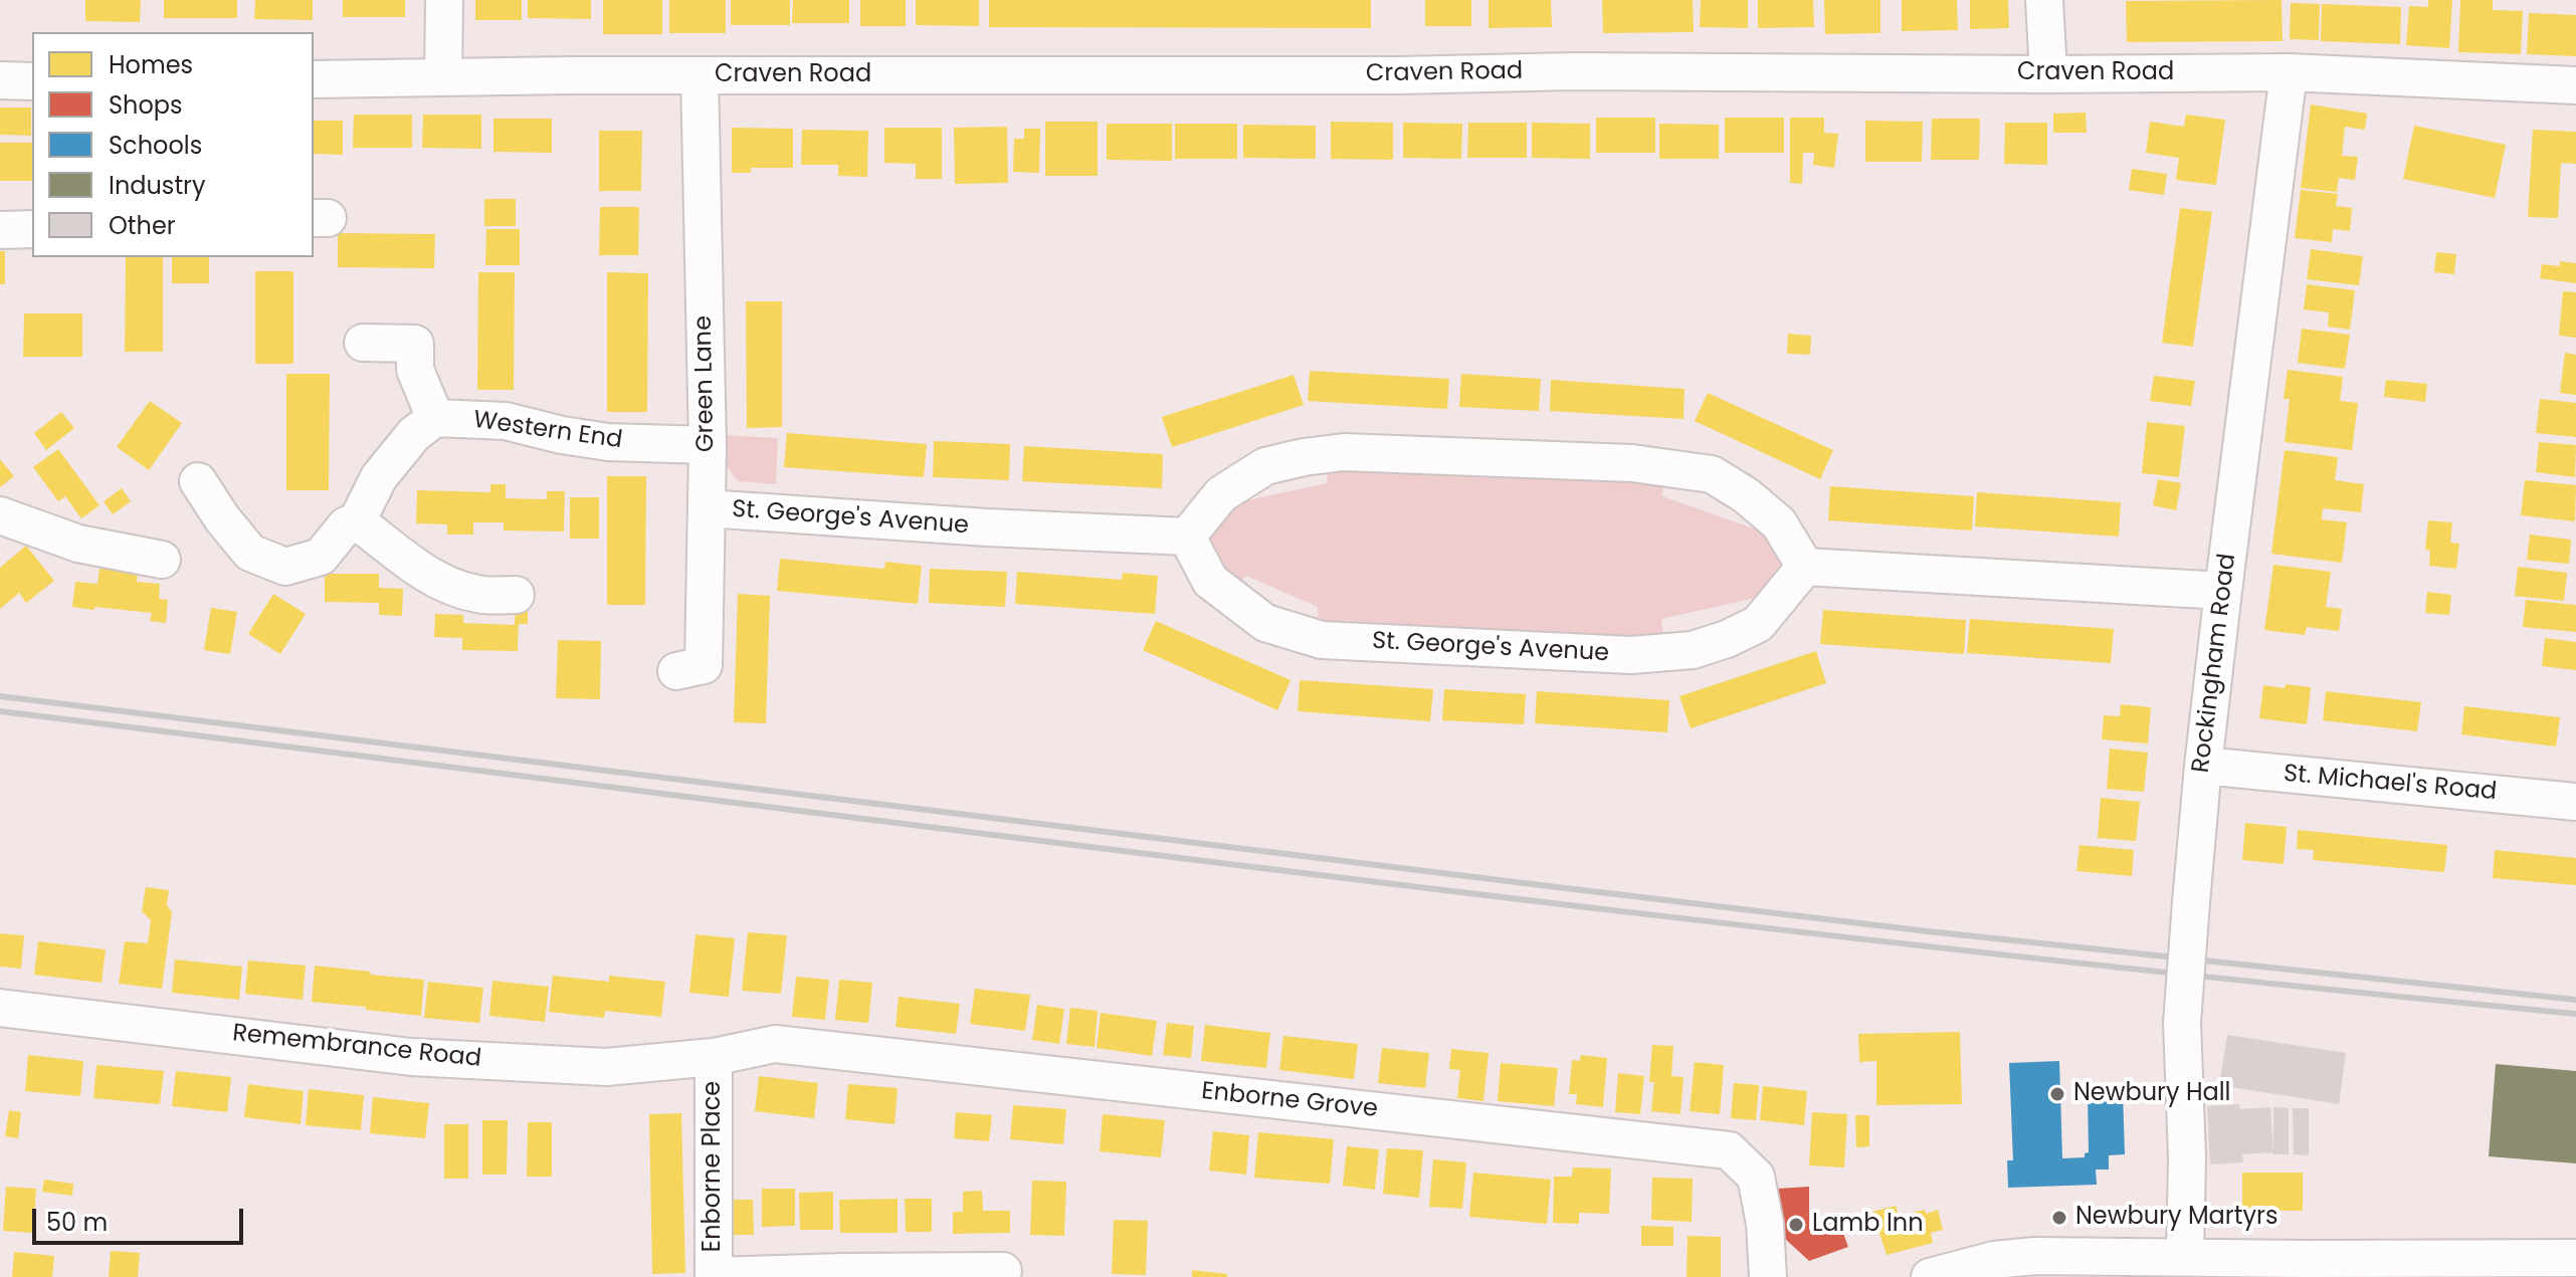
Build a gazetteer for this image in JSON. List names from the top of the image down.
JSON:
{
  "streets": {
    "street": [
      "Craven Road",
      "Green Lane",
      "Western End",
      "St. George's Avenue",
      "Rockingham Road",
      "St. Michael's Road",
      "Remembrance Road",
      "Enborne Grove",
      "Enborne Place"
    ]
  },
  "crossings": [
    ["Craven Road", "Green Lane"],
    ["Craven Road", "Rockingham Road"],
    ["Green Lane", "Western End"],
    ["Green Lane", "St. George's Avenue"],
    ["Rockingham Road", "St. Michael's Road"],
    ["Remembrance Road", "Enborne Grove"],
    ["Remembrance Road", "Enborne Place"],
    ["Enborne Grove", "Enborne Place"]
  ],
  "places": ["Newbury Hall", "Newbury Martyrs", "Lamb Inn"],
  "legend": [
    "Homes",
    "Shops",
    "Schools",
    "Industry",
    "Other"
  ],
  "scale_bar": "50 m"
}
